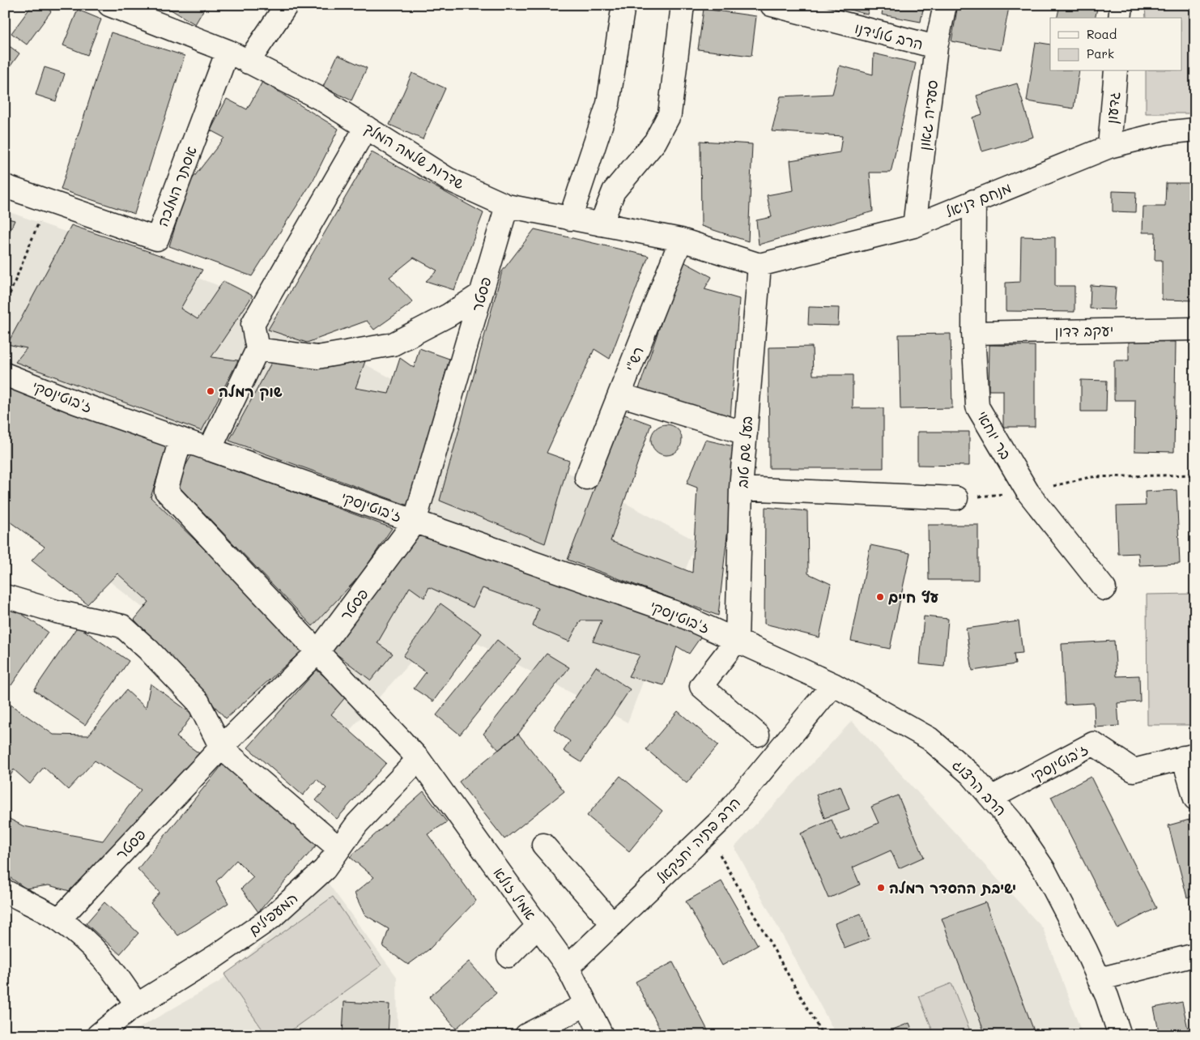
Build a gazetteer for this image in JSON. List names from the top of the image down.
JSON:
{
  "streets": {
    "street": [
      "הרב טולידנו",
      "גדעון",
      "סעדיה גאון",
      "שדרות שלמה המלך",
      "אסתר המלכה",
      "מנחם דניאל",
      "פסטר",
      "יעקב דדון",
      "רש\"י",
      "ז'בוטינסקי",
      "בר יוחאי",
      "בעל שם טוב",
      "הרב הרצוג",
      "הרב פתיה יחזקאל",
      "אמיל זולא",
      "המעפילים"
    ]
  },
  "crossings": [
    ["הרב טולידנו", "סעדיה גאון"],
    ["גדעון", "מנחם דניאל"],
    ["סעדיה גאון", "מנחם דניאל"],
    ["שדרות שלמה המלך", "אסתר המלכה"],
    ["שדרות שלמה המלך", "מנחם דניאל"],
    ["שדרות שלמה המלך", "פסטר"],
    ["שדרות שלמה המלך", "רש\"י"],
    ["שדרות שלמה המלך", "בעל שם טוב"],
    ["מנחם דניאל", "בר יוחאי"],
    ["מנחם דניאל", "בעל שם טוב"],
    ["פסטר", "ז'בוטינסקי"],
    ["פסטר", "אמיל זולא"],
    ["יעקב דדון", "בר יוחאי"],
    ["ז'בוטינסקי", "בעל שם טוב"],
    ["ז'בוטינסקי", "הרב הרצוג"],
    ["ז'בוטינסקי", "אמיל זולא"],
    ["בעל שם טוב", "הרב הרצוג"],
    ["הרב הרצוג", "הרב פתיה יחזקאל"],
    ["הרב פתיה יחזקאל", "אמיל זולא"],
    ["אמיל זולא", "המעפילים"]
  ],
  "places": ["שוק רמלה", "עץ חיים", "ישיבת ההסדר רמלה"],
  "legend": ["Road", "Park"]
}
